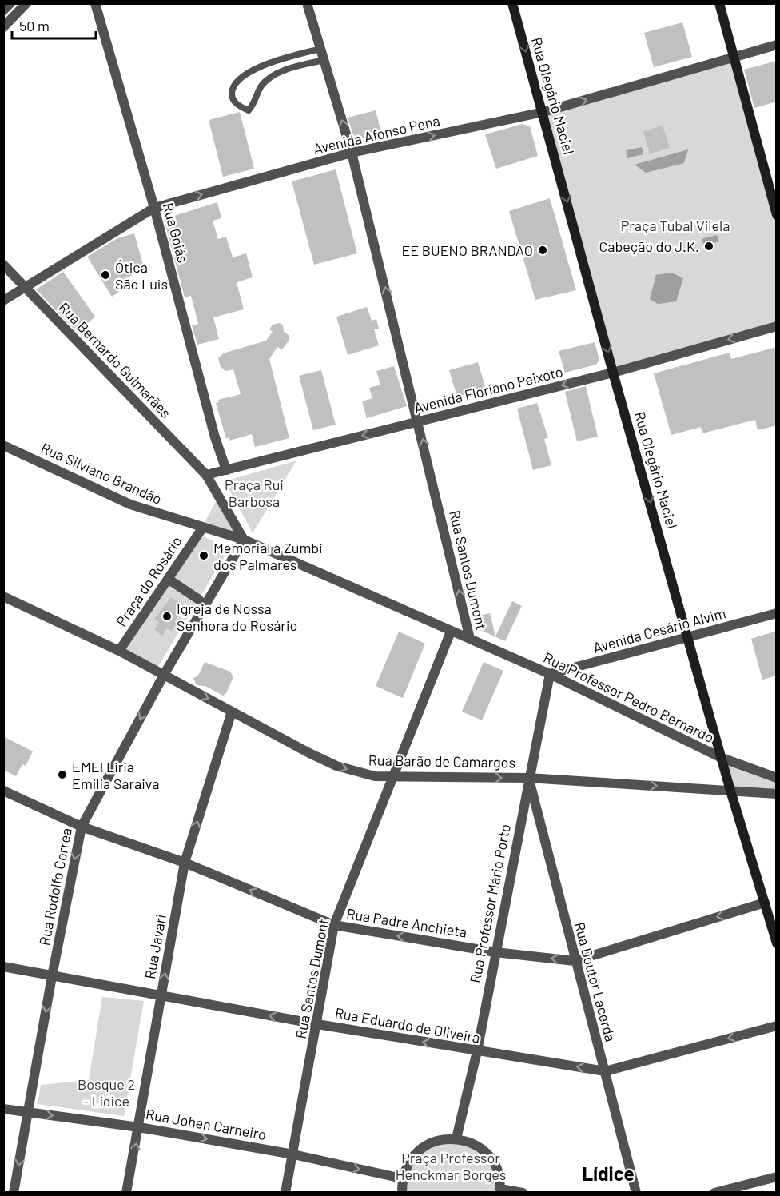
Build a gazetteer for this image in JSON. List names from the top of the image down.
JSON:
{
  "streets": {
    "main road": ["Rua Olegário Maciel"],
    "street": [
      "Avenida Afonso Pena",
      "Rua Goiás",
      "Rua Bernardo Guimarães",
      "Avenida Floriano Peixoto",
      "Rua Silviano Brandão",
      "Rua Santos Dumont",
      "Praça do Rosário",
      "Avenida Cesário Alvim",
      "Rua Professor Pedro Bernardo",
      "Rua Barão de Camargos",
      "Rua Rodolfo Correa",
      "Rua Professor Mário Porto",
      "Rua Padre Anchieta",
      "Rua Javari",
      "Rua Doutor Lacerda",
      "Rua Eduardo de Oliveira",
      "Rua Johen Carneiro"
    ]
  },
  "crossings": [
    ["Rua Olegário Maciel", "Avenida Afonso Pena"],
    ["Rua Olegário Maciel", "Avenida Floriano Peixoto"],
    ["Rua Olegário Maciel", "Avenida Cesário Alvim"],
    ["Rua Olegário Maciel", "Rua Professor Pedro Bernardo"],
    ["Rua Olegário Maciel", "Rua Barão de Camargos"],
    ["Rua Olegário Maciel", "Rua Padre Anchieta"],
    ["Avenida Afonso Pena", "Rua Goiás"],
    ["Avenida Afonso Pena", "Rua Bernardo Guimarães"],
    ["Avenida Afonso Pena", "Rua Santos Dumont"],
    ["Rua Goiás", "Avenida Floriano Peixoto"],
    ["Rua Bernardo Guimarães", "Avenida Floriano Peixoto"],
    ["Rua Bernardo Guimarães", "Rua Silviano Brandão"],
    ["Rua Bernardo Guimarães", "Rua Rodolfo Correa"],
    ["Avenida Floriano Peixoto", "Rua Santos Dumont"],
    ["Rua Silviano Brandão", "Praça do Rosário"],
    ["Rua Silviano Brandão", "Rua Rodolfo Correa"],
    ["Rua Santos Dumont", "Rua Professor Pedro Bernardo"],
    ["Rua Santos Dumont", "Rua Barão de Camargos"],
    ["Rua Santos Dumont", "Rua Padre Anchieta"],
    ["Rua Santos Dumont", "Rua Eduardo de Oliveira"],
    ["Rua Santos Dumont", "Rua Johen Carneiro"],
    ["Praça do Rosário", "Rua Barão de Camargos"],
    ["Avenida Cesário Alvim", "Rua Professor Pedro Bernardo"],
    ["Avenida Cesário Alvim", "Rua Professor Mário Porto"],
    ["Rua Professor Pedro Bernardo", "Rua Professor Mário Porto"],
    ["Rua Barão de Camargos", "Rua Rodolfo Correa"],
    ["Rua Barão de Camargos", "Rua Professor Mário Porto"],
    ["Rua Barão de Camargos", "Rua Javari"],
    ["Rua Barão de Camargos", "Rua Doutor Lacerda"],
    ["Rua Rodolfo Correa", "Rua Padre Anchieta"],
    ["Rua Rodolfo Correa", "Rua Eduardo de Oliveira"],
    ["Rua Rodolfo Correa", "Rua Johen Carneiro"],
    ["Rua Professor Mário Porto", "Rua Padre Anchieta"],
    ["Rua Professor Mário Porto", "Rua Doutor Lacerda"],
    ["Rua Professor Mário Porto", "Rua Eduardo de Oliveira"],
    ["Rua Padre Anchieta", "Rua Javari"],
    ["Rua Padre Anchieta", "Rua Doutor Lacerda"],
    ["Rua Javari", "Rua Eduardo de Oliveira"],
    ["Rua Javari", "Rua Johen Carneiro"],
    ["Rua Doutor Lacerda", "Rua Eduardo de Oliveira"]
  ],
  "one_way": [
    "Rua Olegário Maciel",
    "Avenida Afonso Pena",
    "Avenida Floriano Peixoto",
    "Rua Santos Dumont",
    "Rua Barão de Camargos",
    "Rua Rodolfo Correa",
    "Rua Padre Anchieta",
    "Rua Javari",
    "Rua Eduardo de Oliveira",
    "Rua Johen Carneiro"
  ],
  "districts": ["Lídice"],
  "parks": [
    "Praça Tubal Vilela",
    "Praça Rui Barbosa",
    "Bosque 2 - Lídice",
    "Praça Professor Henckmar Borges"
  ],
  "places": [
    "Cabeção do J.K.",
    "EE BUENO BRANDAO",
    "Ótica São Luis",
    "Memorial à Zumbi dos Palmares",
    "Igreja de Nossa Senhora do Rosário",
    "EMEI Liria Emilia Saraiva"
  ],
  "scale_bar": "50 m"
}
